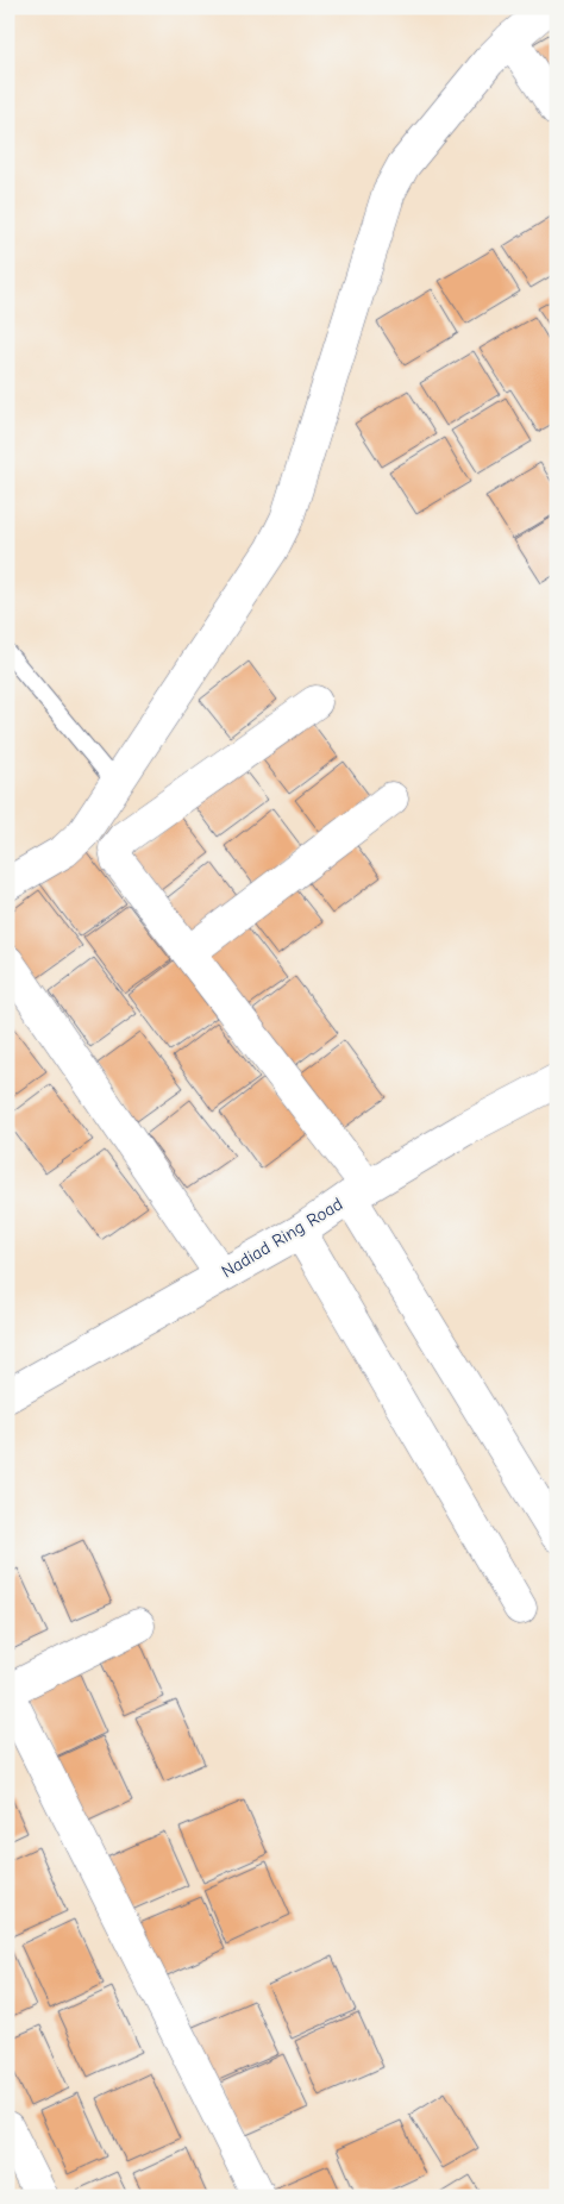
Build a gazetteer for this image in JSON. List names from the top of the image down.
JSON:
{
  "streets": {
    "main road": ["Nadiad Ring Road"]
  }
}
